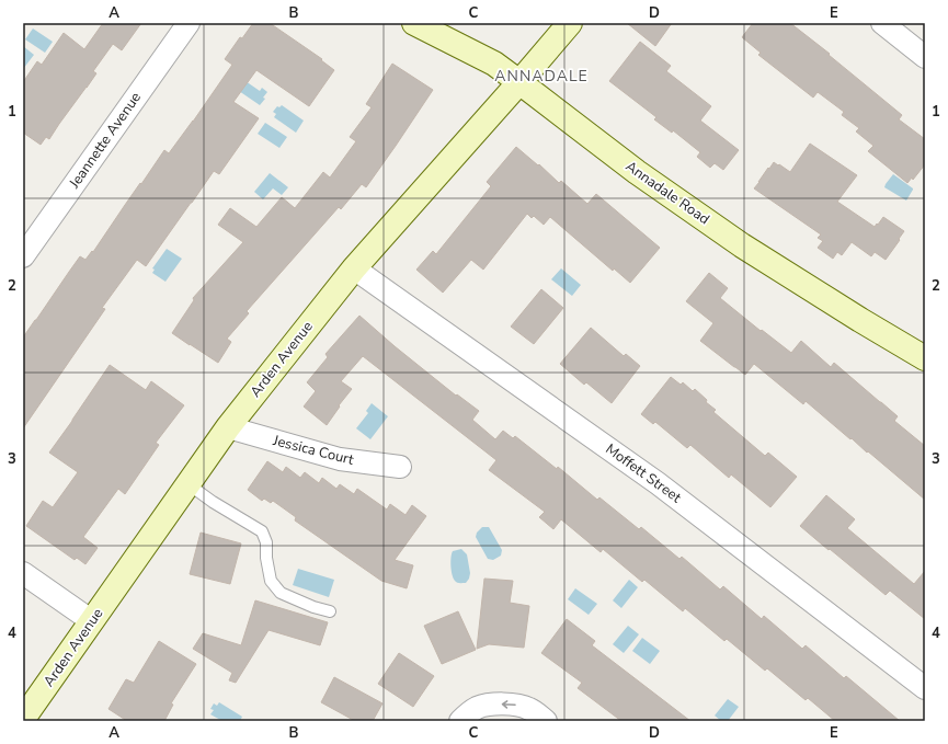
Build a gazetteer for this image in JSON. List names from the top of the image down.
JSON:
{
  "streets": {
    "street": [
      "Jeannette Avenue",
      "Annadale Road",
      "Arden Avenue",
      "Jessica Court",
      "Moffett Street"
    ]
  },
  "crossings": [
    ["Annadale Road", "Arden Avenue"],
    ["Arden Avenue", "Jessica Court"],
    ["Arden Avenue", "Moffett Street"]
  ],
  "districts": ["ANNADALE"],
  "grid": {
    "columns": [
      "A",
      "B",
      "C",
      "D",
      "E"
    ],
    "rows": [
      "1",
      "2",
      "3",
      "4"
    ]
  }
}
